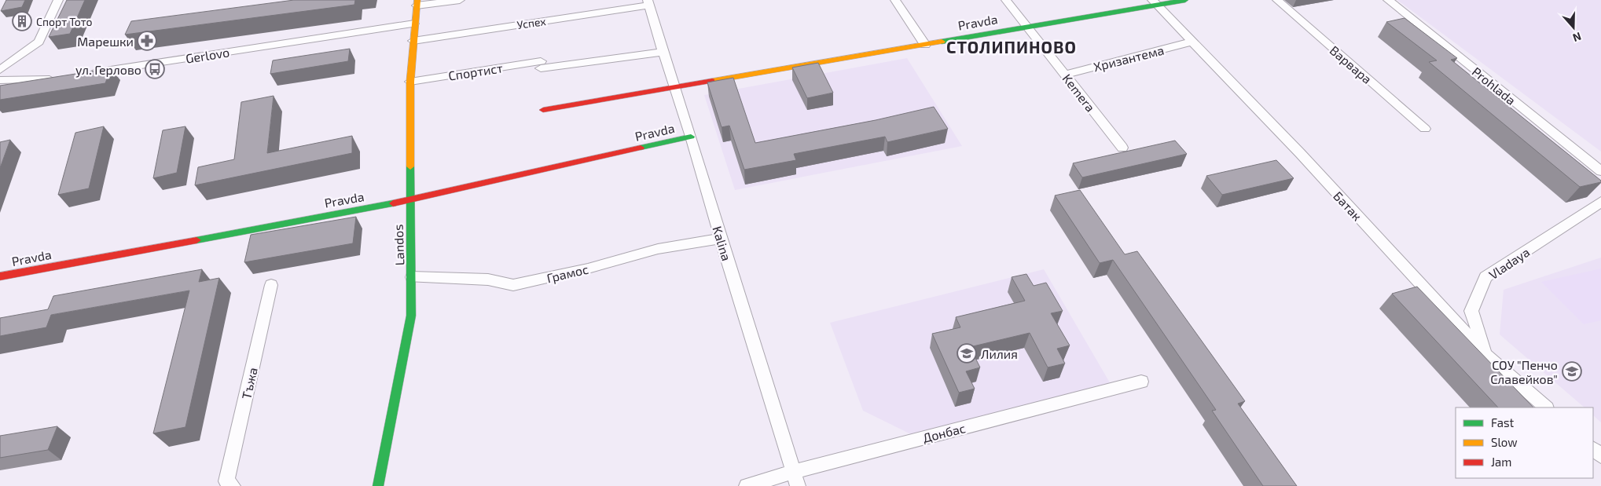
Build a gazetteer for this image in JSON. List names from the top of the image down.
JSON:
{
  "streets": {
    "street": [
      "Pravda",
      "Успех",
      "Gerlovo",
      "Хризантема",
      "Варвара",
      "Спортист",
      "Prohlada",
      "Kemera",
      "Батак",
      "Kalina",
      "Landos",
      "Vladaya",
      "Грамос",
      "Тъжа",
      "Донбас"
    ]
  },
  "crossings": [
    ["Pravda", "Kemera"],
    ["Pravda", "Батак"],
    ["Pravda", "Kalina"],
    ["Pravda", "Landos"],
    ["Успех", "Kalina"],
    ["Успех", "Landos"],
    ["Gerlovo", "Landos"],
    ["Хризантема", "Kemera"],
    ["Хризантема", "Батак"],
    ["Спортист", "Kalina"],
    ["Спортист", "Landos"],
    ["Батак", "Vladaya"],
    ["Kalina", "Грамос"],
    ["Kalina", "Донбас"],
    ["Landos", "Грамос"]
  ],
  "districts": ["СТОЛИПИНОВО"],
  "places": {
    "building": ["Спорт Тото"],
    "pharmacy": ["Марешки"],
    "bus stop": ["ул. Герлово"],
    "school or university": ["Лилия", "СОУ \"Пенчо Славейков\""]
  },
  "legend": ["Fast", "Slow", "Jam"],
  "north": "bottom"
}
